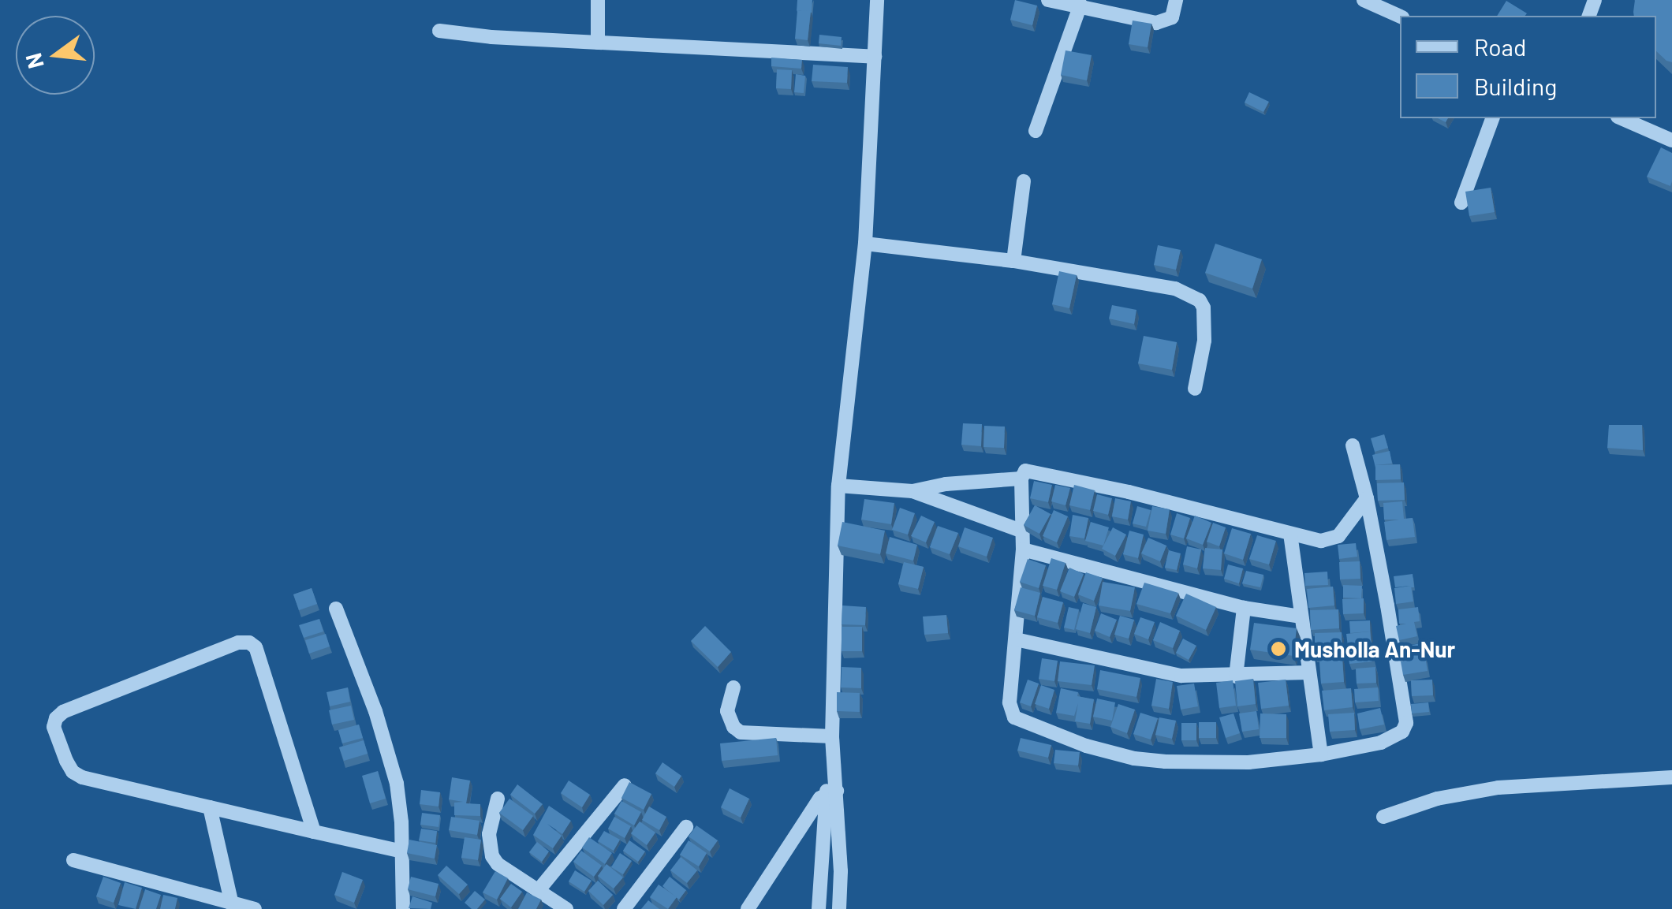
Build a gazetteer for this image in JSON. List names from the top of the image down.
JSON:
{
  "places": ["Musholla An-Nur"],
  "legend": ["Road", "Building"],
  "north": "left"
}
